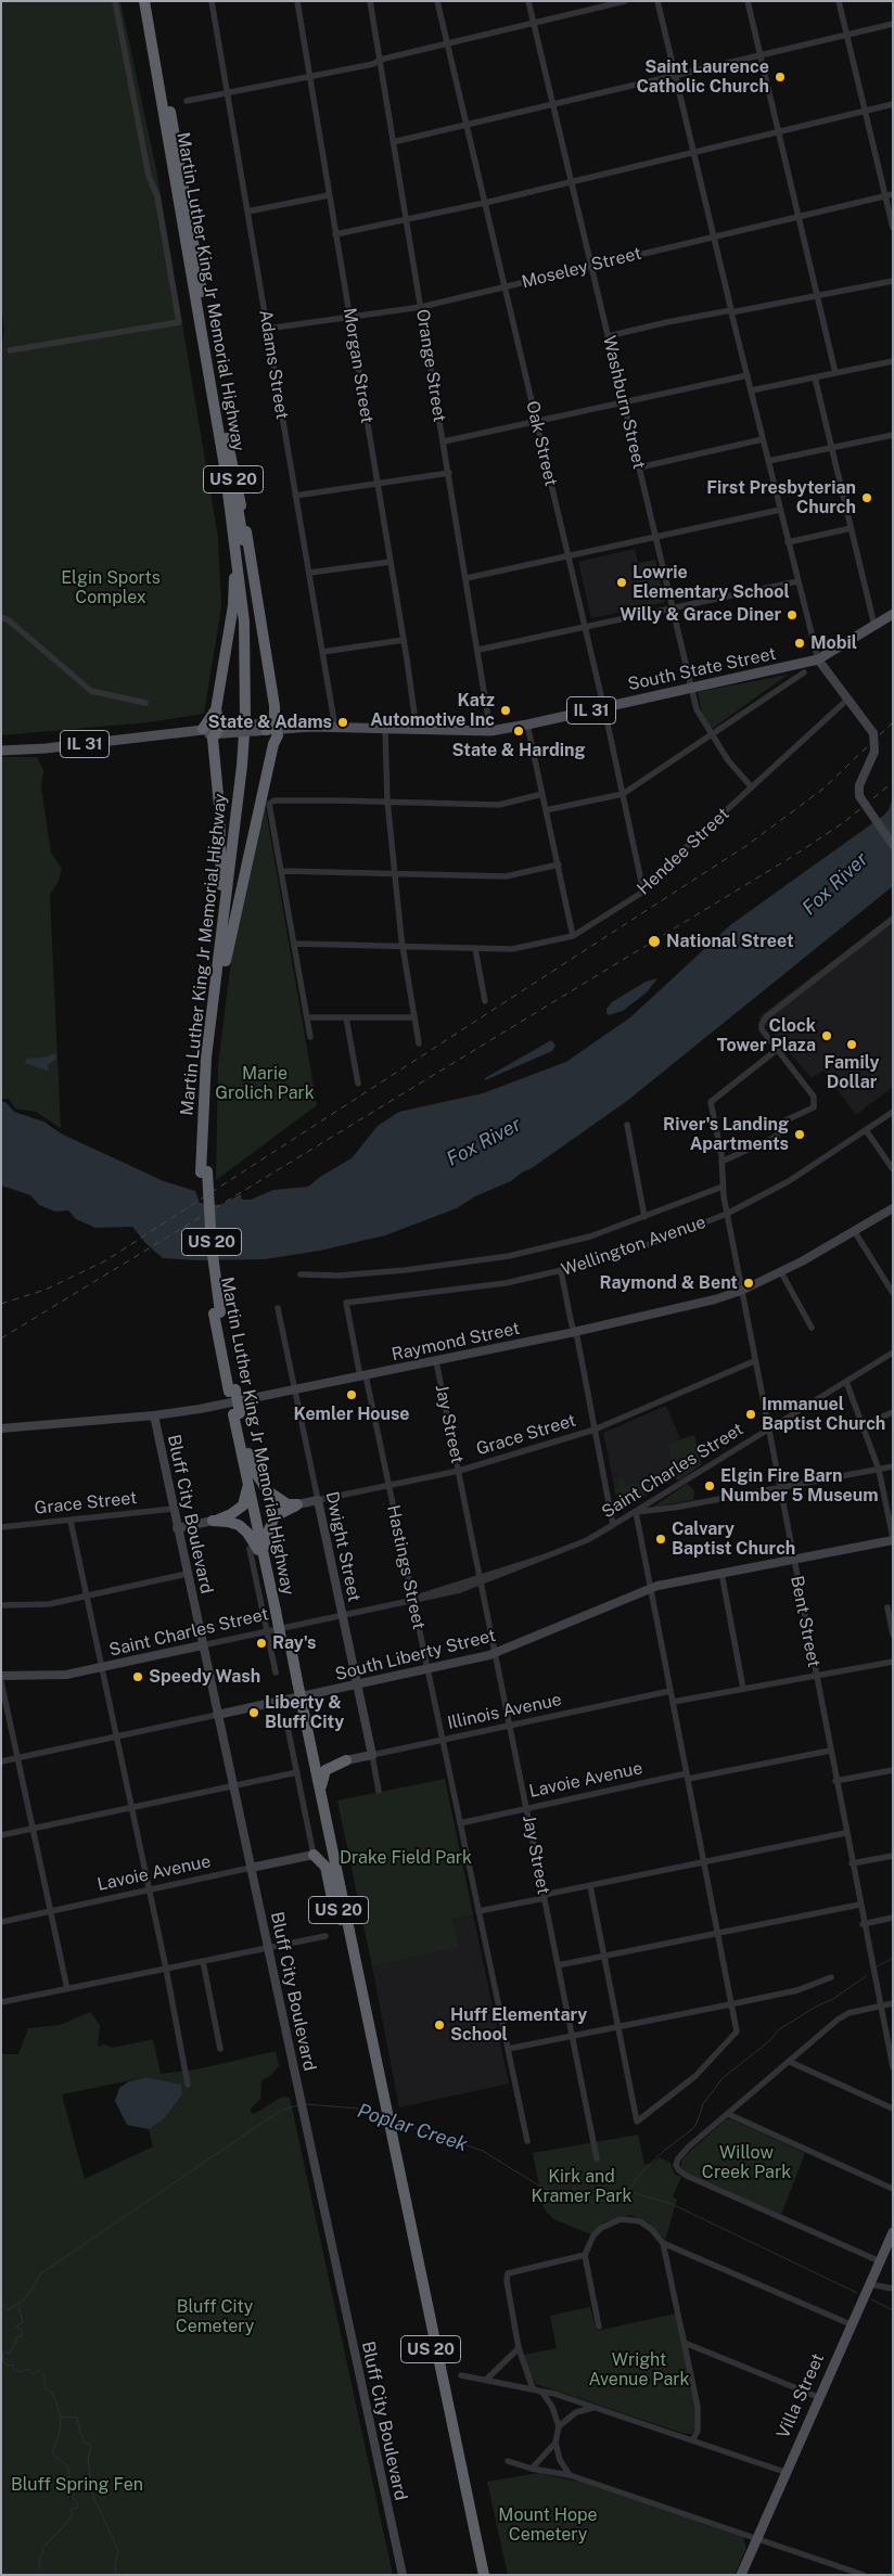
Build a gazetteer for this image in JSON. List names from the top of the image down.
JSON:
{
  "streets": {
    "highway": ["Martin Luther King Jr Memorial Highway", "US 20"],
    "main road": ["South State Street", "IL 31", "Villa Street"],
    "street": [
      "Moseley Street",
      "Adams Street",
      "Morgan Street",
      "Orange Street",
      "Washburn Street",
      "Oak Street",
      "Hendee Street",
      "Wellington Avenue",
      "Raymond Street",
      "Jay Street",
      "Grace Street",
      "Saint Charles Street",
      "Bluff City Boulevard",
      "Dwight Street",
      "Hastings Street",
      "Bent Street",
      "South Liberty Street",
      "Illinois Avenue",
      "Lavoie Avenue"
    ]
  },
  "crossings": [
    ["Moseley Street", "Adams Street"],
    ["Moseley Street", "Morgan Street"],
    ["Moseley Street", "Orange Street"],
    ["Moseley Street", "Washburn Street"],
    ["Moseley Street", "Oak Street"],
    ["Adams Street", "South State Street"],
    ["Morgan Street", "South State Street"],
    ["Orange Street", "South State Street"],
    ["Washburn Street", "South State Street"],
    ["Washburn Street", "Hendee Street"],
    ["Oak Street", "South State Street"],
    ["Oak Street", "Hendee Street"],
    ["Wellington Avenue", "Hastings Street"],
    ["Wellington Avenue", "Bent Street"],
    ["Raymond Street", "Jay Street"],
    ["Raymond Street", "Bluff City Boulevard"],
    ["Raymond Street", "Dwight Street"],
    ["Raymond Street", "Hastings Street"],
    ["Raymond Street", "Bent Street"],
    ["Jay Street", "Grace Street"],
    ["Jay Street", "Saint Charles Street"],
    ["Jay Street", "South Liberty Street"],
    ["Jay Street", "Illinois Avenue"],
    ["Jay Street", "Lavoie Avenue"],
    ["Grace Street", "Bluff City Boulevard"],
    ["Grace Street", "Dwight Street"],
    ["Grace Street", "Hastings Street"],
    ["Grace Street", "Bent Street"],
    ["Saint Charles Street", "Bluff City Boulevard"],
    ["Saint Charles Street", "Dwight Street"],
    ["Saint Charles Street", "Hastings Street"],
    ["Saint Charles Street", "Bent Street"],
    ["Bluff City Boulevard", "South Liberty Street"],
    ["Bluff City Boulevard", "Lavoie Avenue"],
    ["Dwight Street", "South Liberty Street"],
    ["Dwight Street", "Illinois Avenue"],
    ["Hastings Street", "South Liberty Street"],
    ["Hastings Street", "Illinois Avenue"],
    ["Hastings Street", "Lavoie Avenue"],
    ["Bent Street", "South Liberty Street"],
    ["Bent Street", "Lavoie Avenue"]
  ],
  "water": ["Fox River", "Poplar Creek"],
  "parks": [
    "Elgin Sports Complex",
    "Marie Grolich Park",
    "Drake Field Park",
    "Willow Creek Park",
    "Kirk and Kramer Park",
    "Bluff City Cemetery",
    "Wright Avenue Park",
    "Bluff Spring Fen",
    "Mount Hope Cemetery"
  ],
  "places": [
    "Saint Laurence Catholic Church",
    "First Presbyterian Church",
    "Lowrie Elementary School",
    "Willy & Grace Diner",
    "Mobil",
    "Katz Automotive Inc",
    "State & Adams",
    "State & Harding",
    "National Street",
    "Clock Tower Plaza",
    "Family Dollar",
    "River's Landing Apartments",
    "Raymond & Bent",
    "Kemler House",
    "Immanuel Baptist Church",
    "Elgin Fire Barn Number 5 Museum",
    "Calvary Baptist Church",
    "Ray's",
    "Speedy Wash",
    "Liberty & Bluff City",
    "Huff Elementary School"
  ]
}
